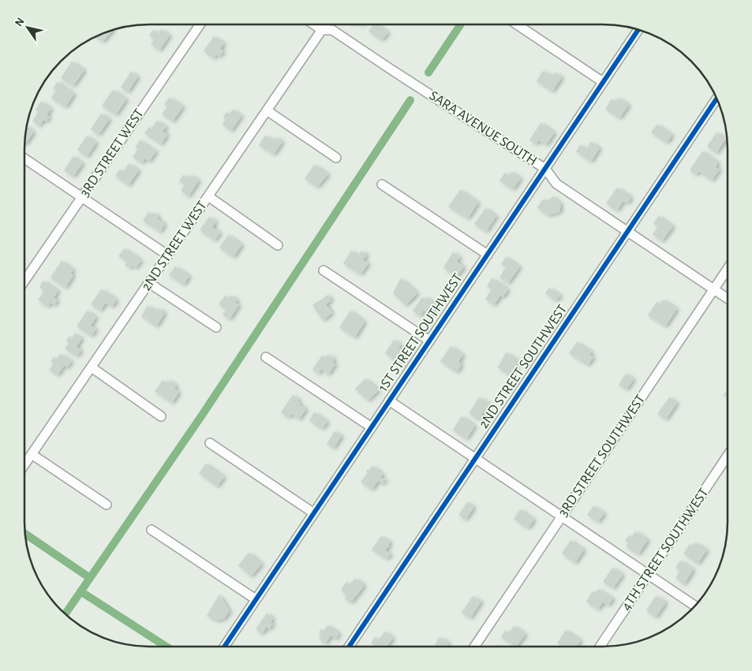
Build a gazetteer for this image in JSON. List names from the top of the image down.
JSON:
{
  "streets": {
    "street": [
      "SARA AVENUE SOUTH",
      "3RD STREET WEST",
      "2ND STREET WEST",
      "1ST STREET SOUTHWEST",
      "2ND STREET SOUTHWEST",
      "3RD STREET SOUTHWEST",
      "4TH STREET SOUTHWEST"
    ]
  },
  "crossings": [
    ["SARA AVENUE SOUTH", "2ND STREET WEST"],
    ["SARA AVENUE SOUTH", "1ST STREET SOUTHWEST"],
    ["SARA AVENUE SOUTH", "2ND STREET SOUTHWEST"],
    ["SARA AVENUE SOUTH", "3RD STREET SOUTHWEST"]
  ],
  "north": "top left"
}
